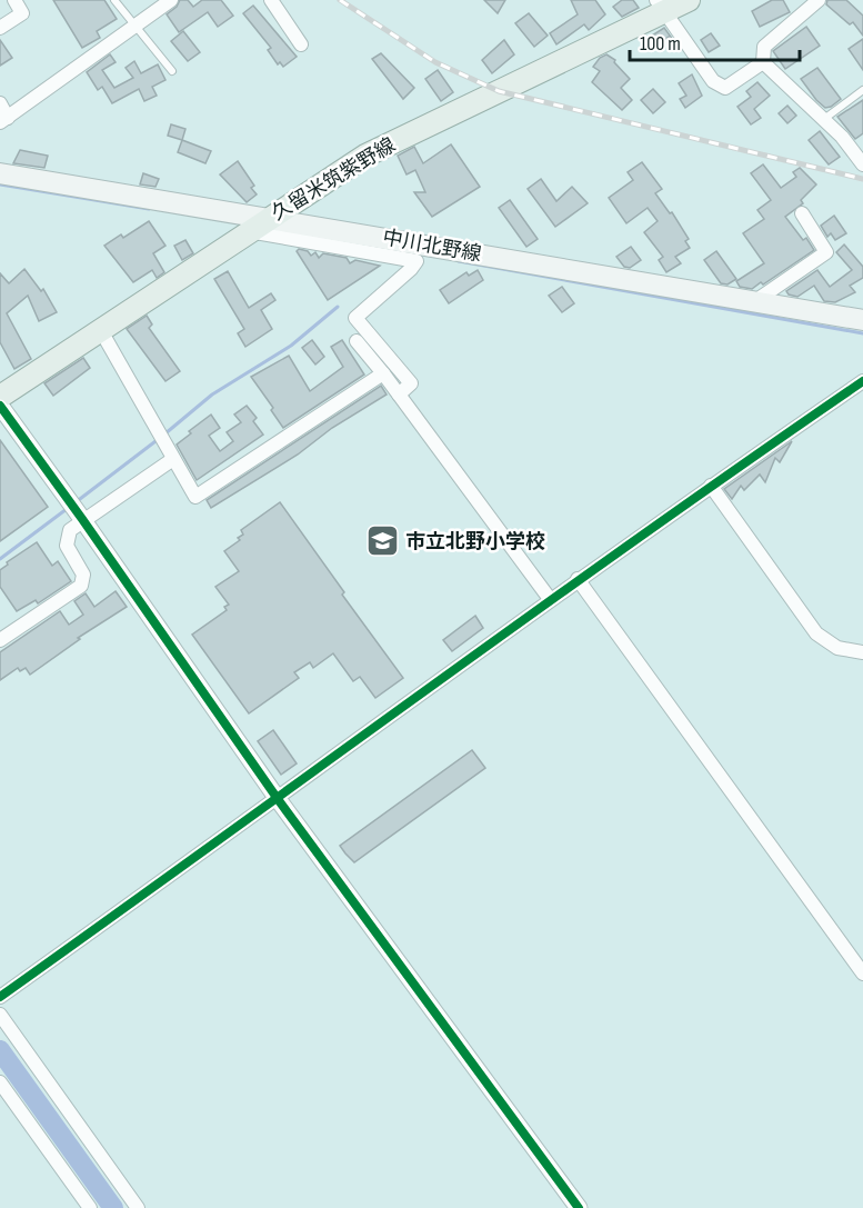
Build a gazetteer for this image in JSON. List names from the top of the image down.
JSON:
{
  "streets": {
    "main road": ["久留米筑紫野線", "中川北野線"]
  },
  "crossings": [
    ["久留米筑紫野線", "中川北野線"]
  ],
  "places": {
    "school or university": ["市立北野小学校"]
  },
  "scale_bar": "100 m"
}
